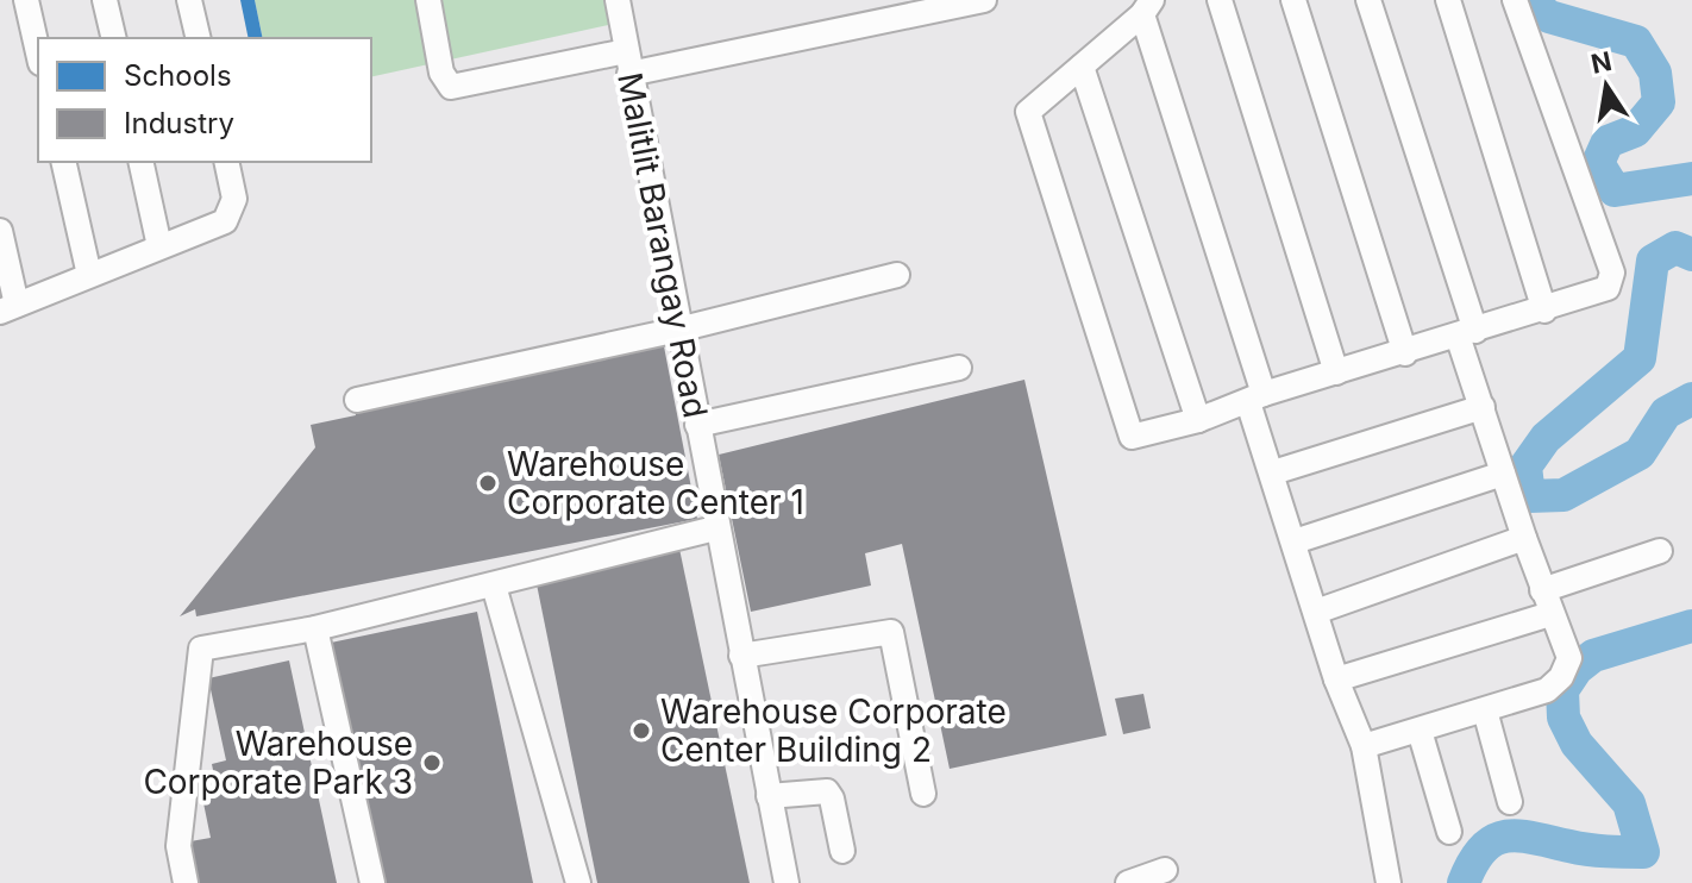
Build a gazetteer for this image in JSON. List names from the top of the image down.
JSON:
{
  "streets": {
    "street": ["Malitlit Barangay Road"]
  },
  "places": ["Warehouse Corporate Center 1", "Warehouse Corporate Center Building 2", "Warehouse Corporate Park 3"],
  "legend": ["Schools", "Industry"],
  "north": "top"
}
